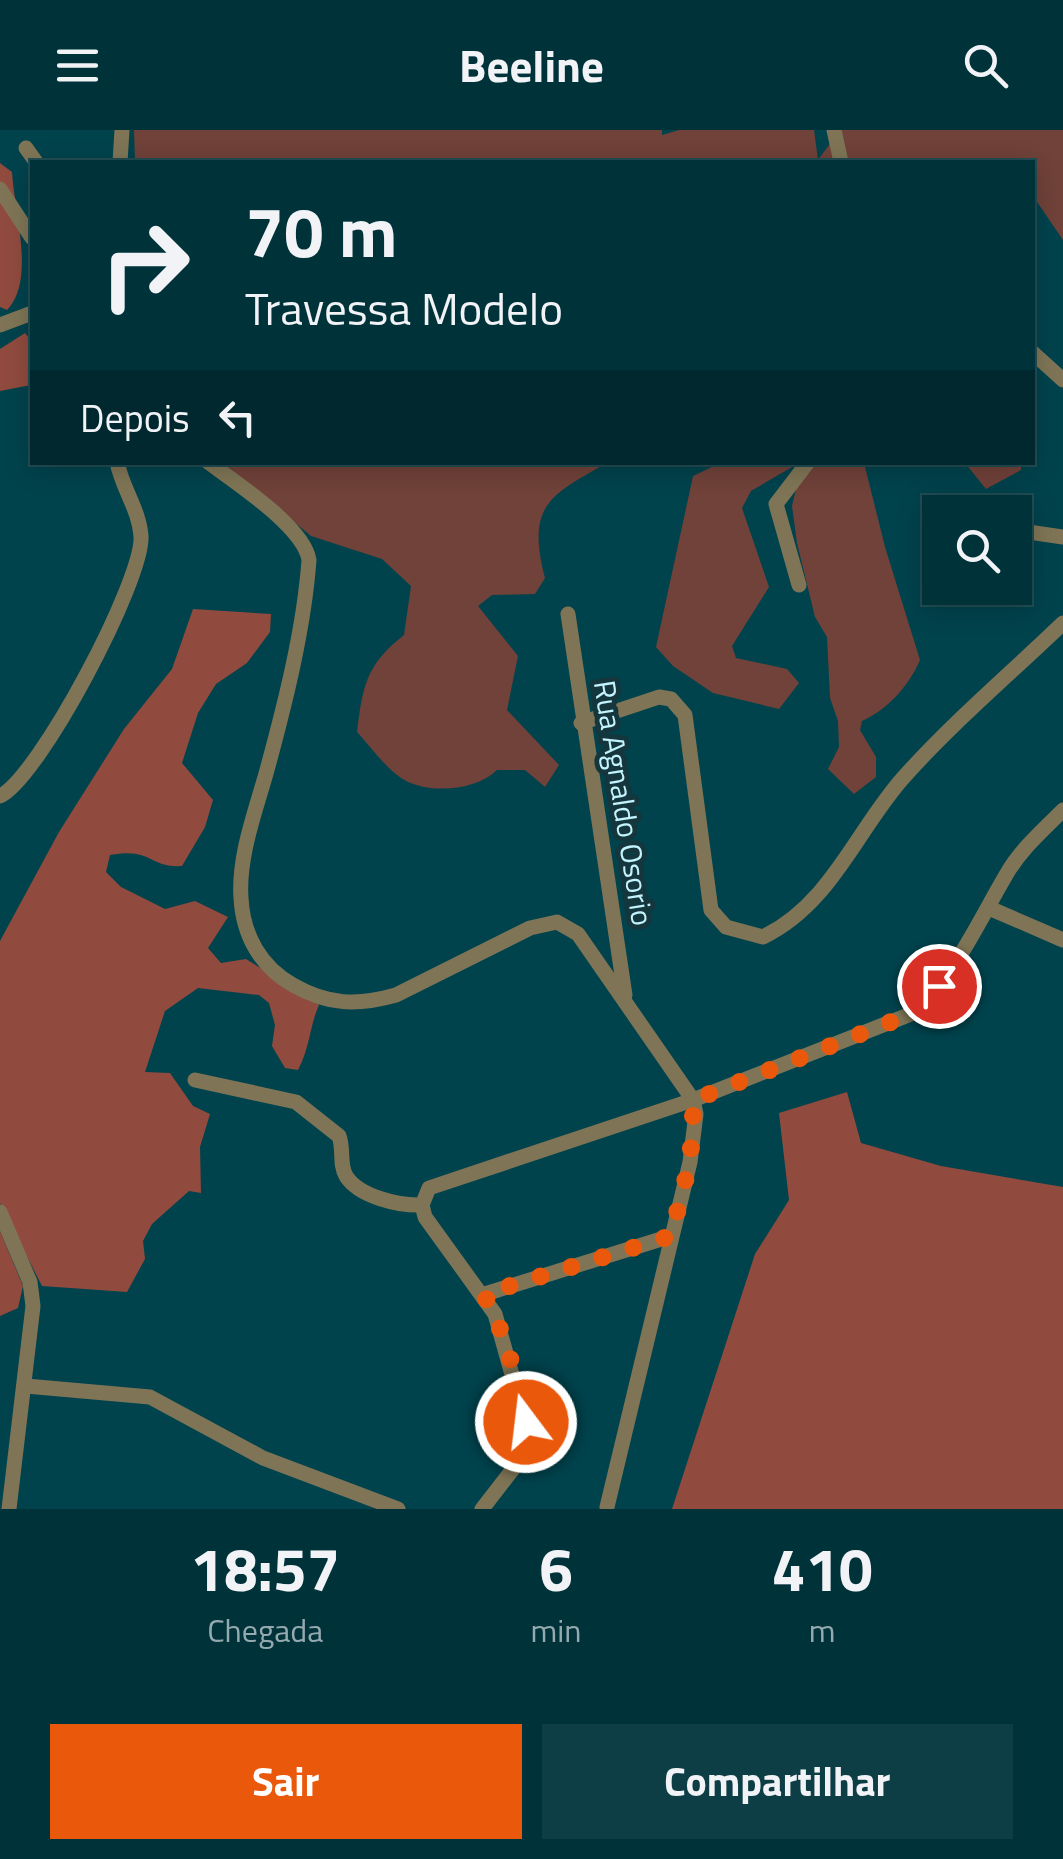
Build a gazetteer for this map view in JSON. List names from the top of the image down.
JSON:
{
  "streets": {
    "street": ["Rua Agnaldo Osorio"]
  },
  "page": {
    "header": "Beeline",
    "turn": ["70 m", "Travessa Modelo"],
    "then": "Depois",
    "eta": [
      "18:57",
      "Chegada",
      "6",
      "min",
      "410",
      "m"
    ],
    "buttons": ["Sair", "Compartilhar"]
  }
}
